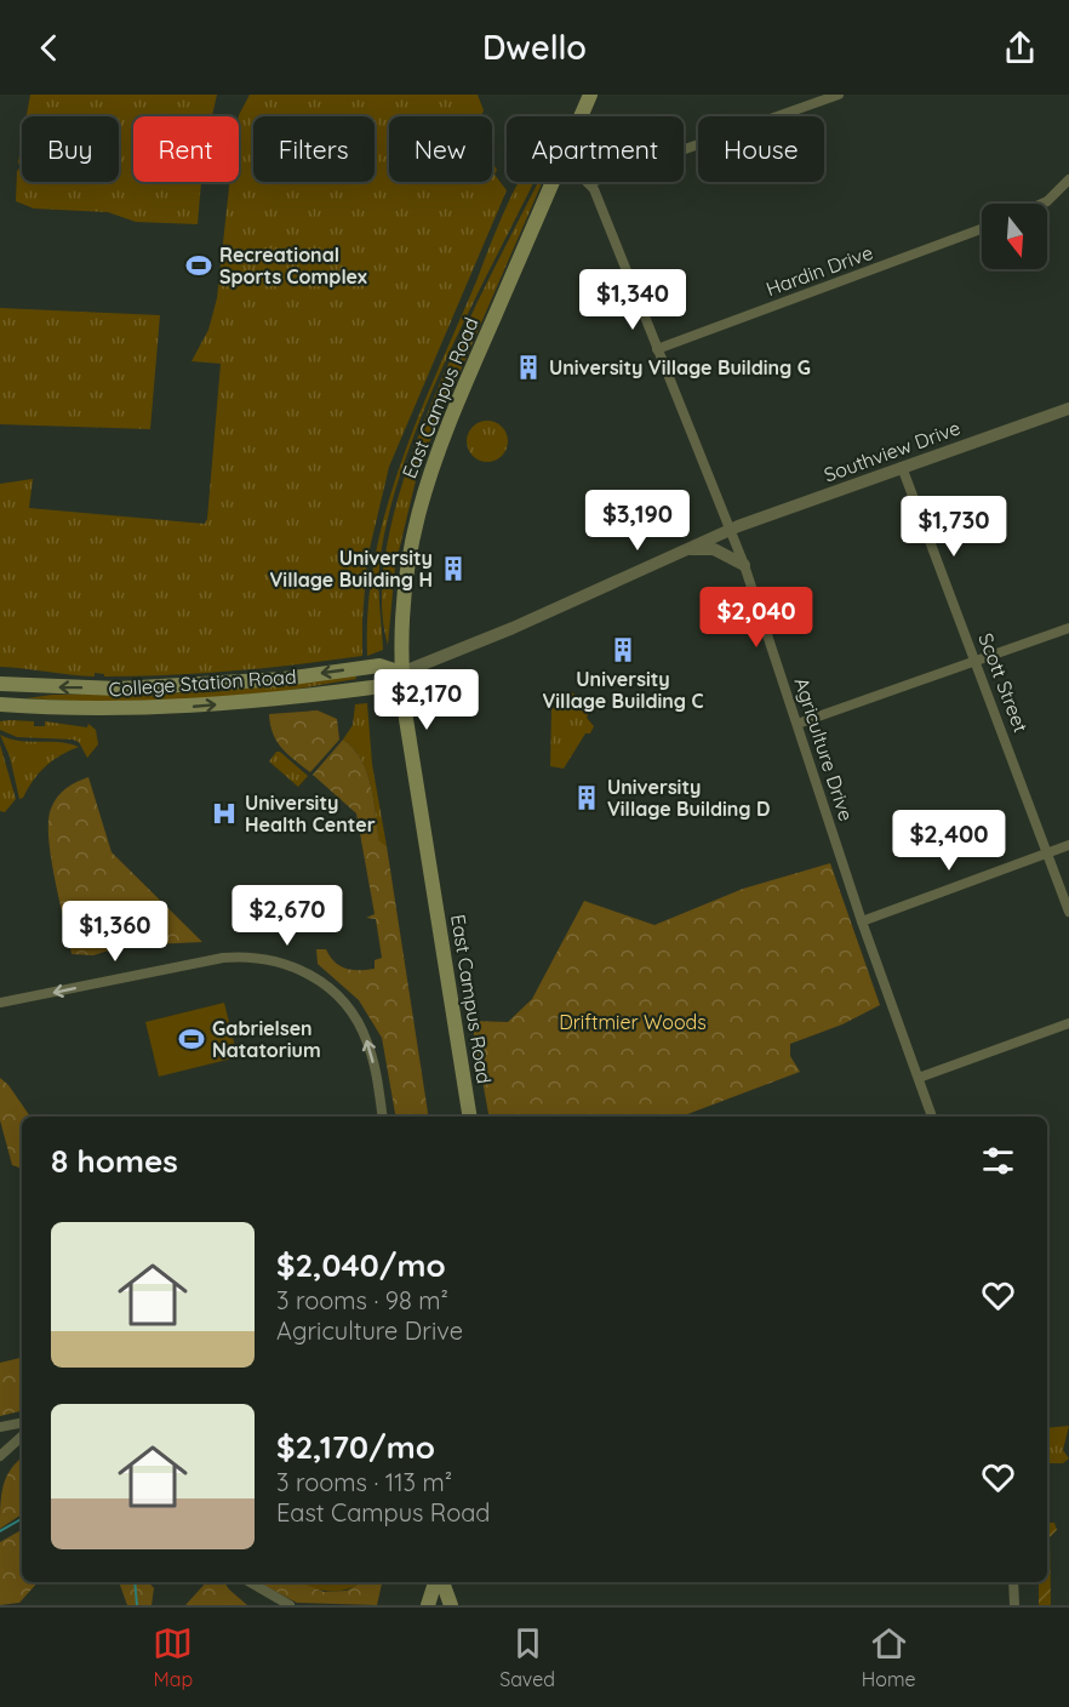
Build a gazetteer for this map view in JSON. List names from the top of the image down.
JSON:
{
  "streets": {
    "main road": ["East Campus Road", "College Station Road"],
    "street": [
      "Hardin Drive",
      "Southview Drive",
      "Scott Street",
      "Agriculture Drive"
    ]
  },
  "crossings": [
    ["Hardin Drive", "Agriculture Drive"],
    ["East Campus Road", "College Station Road"],
    ["Southview Drive", "College Station Road"],
    ["Southview Drive", "Scott Street"],
    ["Southview Drive", "Agriculture Drive"],
    ["College Station Road", "Agriculture Drive"]
  ],
  "parks": ["Driftmier Woods"],
  "places": {
    "sports": ["Recreational Sports Complex", "Gabrielsen Natatorium"],
    "building": [
      "University Village Building G",
      "University Village Building H",
      "University Village Building C",
      "University Village Building D"
    ],
    "hospital": ["University Health Center"]
  },
  "north": "bottom",
  "page": {
    "header": "Dwello",
    "chip": [
      "Buy",
      "Rent",
      "Filters",
      "New",
      "Apartment",
      "House"
    ],
    "price": [
      "$1,340",
      "$3,190",
      "$1,730",
      "$2,040",
      "$2,170",
      "$2,400",
      "$2,670",
      "$1,360"
    ],
    "heading": "8 homes",
    "list": [
      {
        "name": "$2,040/mo",
        "note": "3 rooms · 98 m² · Agriculture Drive"
      },
      {
        "name": "$2,170/mo",
        "note": "3 rooms · 113 m² · East Campus Road"
      }
    ],
    "tabs": ["Map", "Saved", "Home"]
  }
}
